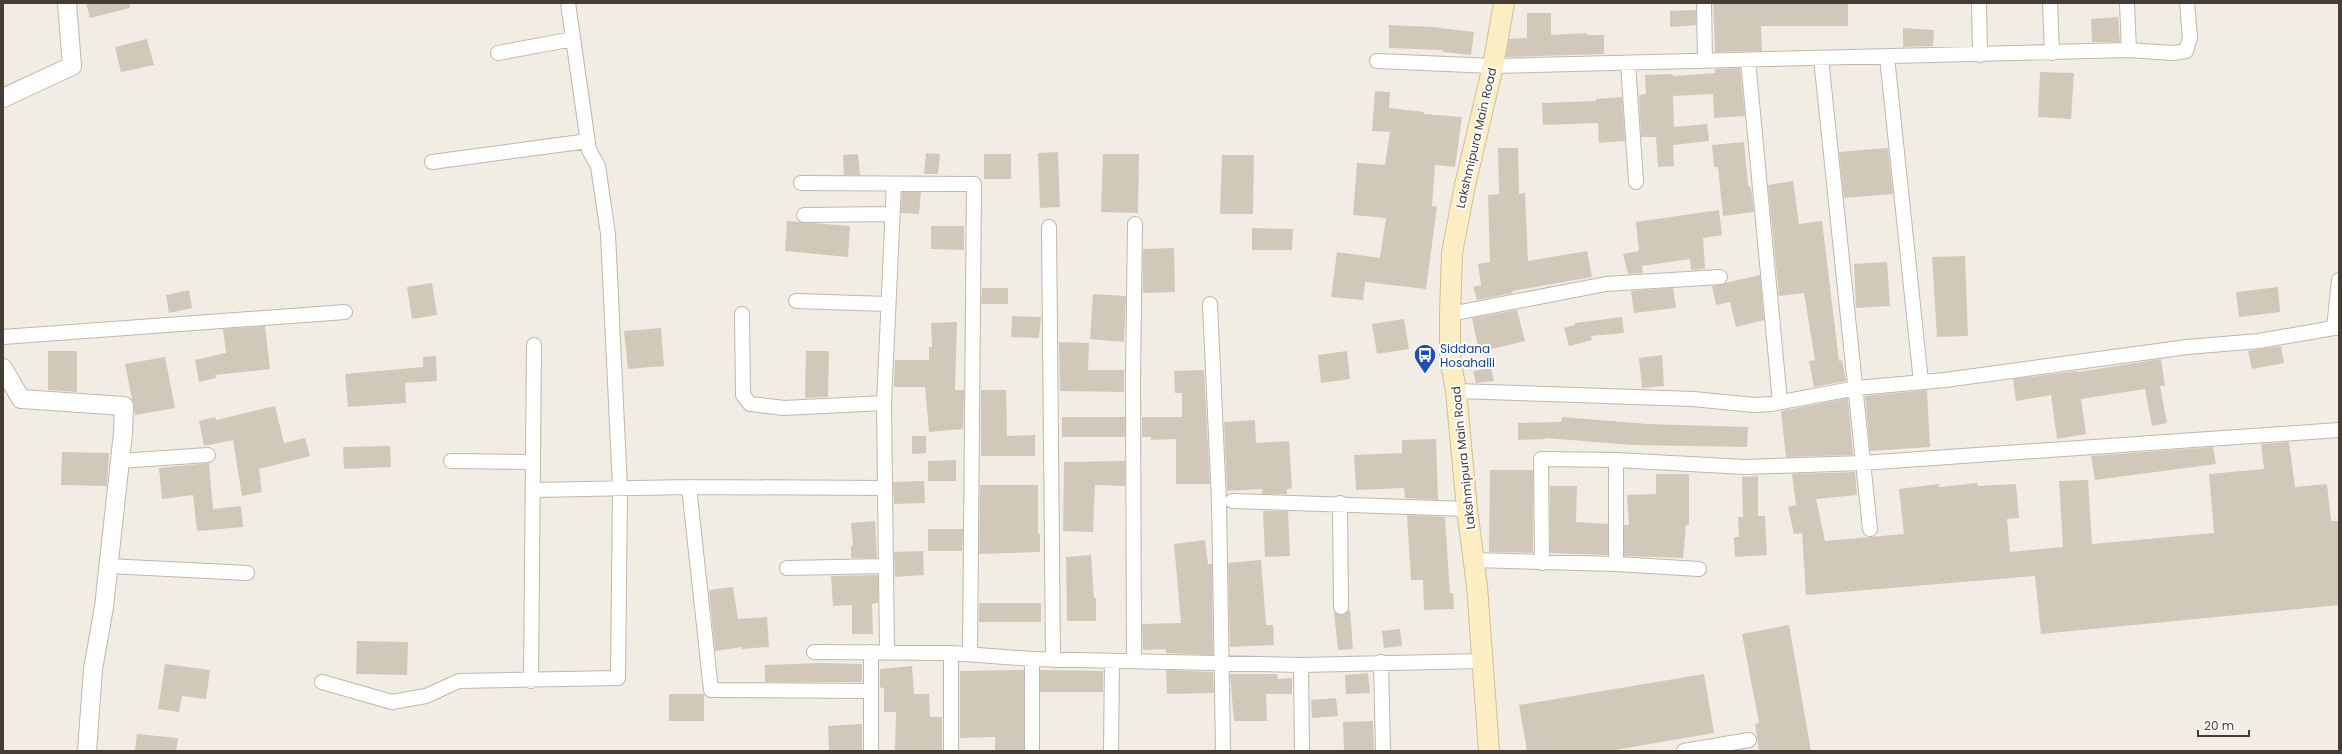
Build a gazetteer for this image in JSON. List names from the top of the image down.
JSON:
{
  "streets": {
    "main road": ["Lakshmipura Main Road"]
  },
  "places": {
    "bus stop": ["Siddana Hosahalli"]
  },
  "scale_bar": "20 m"
}
